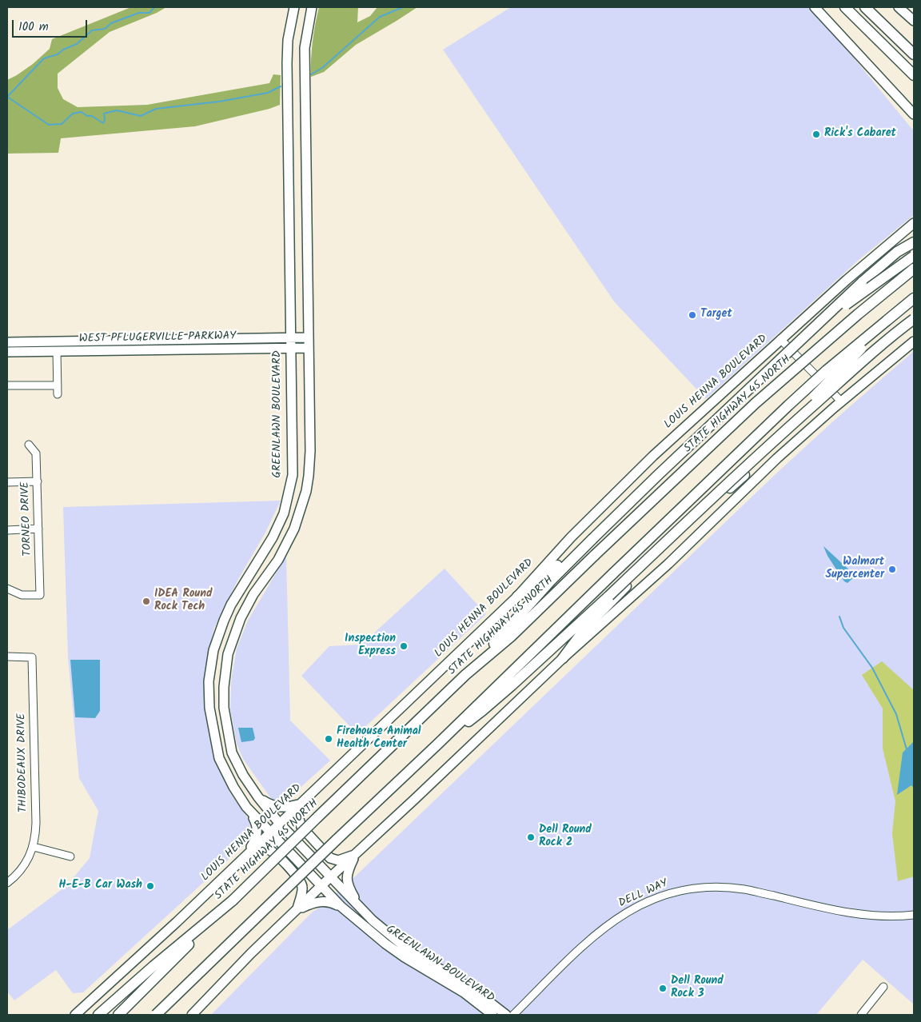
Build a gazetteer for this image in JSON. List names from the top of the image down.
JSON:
{
  "streets": {
    "highway": ["STATE HIGHWAY 45 NORTH"],
    "main road": ["WEST PFLUGERVILLE PARKWAY", "LOUIS HENNA BOULEVARD", "GREENLAWN BOULEVARD"],
    "street": ["TORNEO DRIVE", "THIBODEAUX DRIVE", "DELL WAY"]
  },
  "crossings": [
    ["WEST PFLUGERVILLE PARKWAY", "GREENLAWN BOULEVARD"],
    ["LOUIS HENNA BOULEVARD", "GREENLAWN BOULEVARD"]
  ],
  "places": [
    "Rick's Cabaret",
    "Target",
    "Walmart Supercenter",
    "IDEA Round Rock Tech",
    "Inspection Express",
    "Firehouse Animal Health Center",
    "Dell Round Rock 2",
    "H-E-B Car Wash",
    "Dell Round Rock 3"
  ],
  "scale_bar": "100 m"
}
